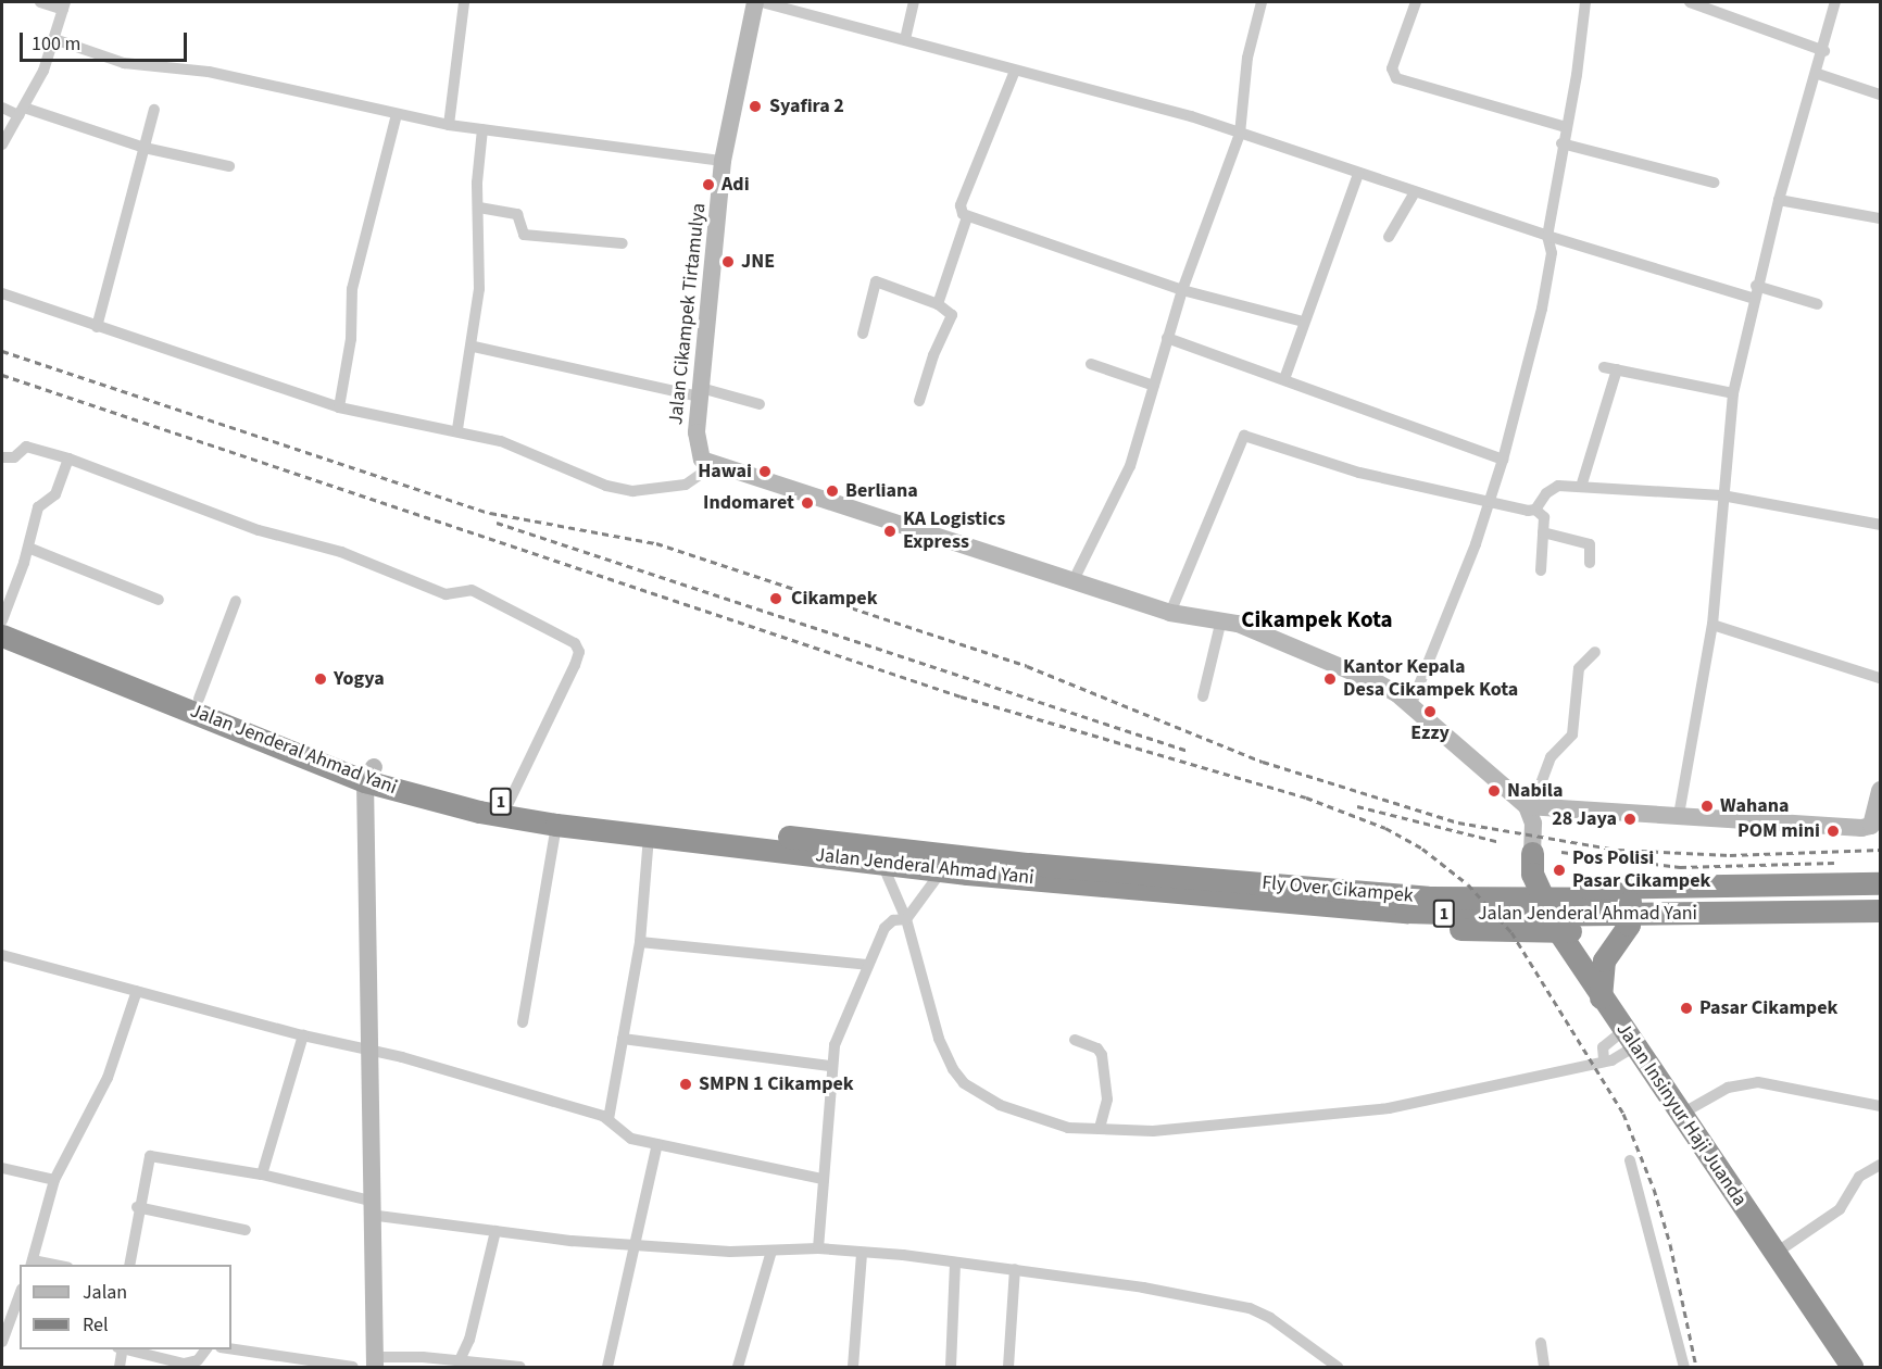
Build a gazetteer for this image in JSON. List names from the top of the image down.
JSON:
{
  "streets": {
    "highway": [
      "Jalan Jenderal Ahmad Yani",
      "1",
      "Fly Over Cikampek",
      "Jalan Insinyur Haji Juanda"
    ],
    "street": ["Jalan Cikampek Tirtamulya"]
  },
  "crossings": [
    ["Jalan Jenderal Ahmad Yani", "Fly Over Cikampek"]
  ],
  "districts": ["Cikampek Kota"],
  "places": [
    "Syafira 2",
    "Adi",
    "JNE",
    "Hawai",
    "Berliana",
    "Indomaret",
    "KA Logistics Express",
    "Cikampek",
    "Yogya",
    "Kantor Kepala Desa Cikampek Kota",
    "Ezzy",
    "Nabila",
    "Wahana",
    "28 Jaya",
    "POM mini",
    "Pos Polisi Pasar Cikampek",
    "Pasar Cikampek",
    "SMPN 1 Cikampek"
  ],
  "legend": ["Jalan", "Rel"],
  "scale_bar": "100 m"
}
